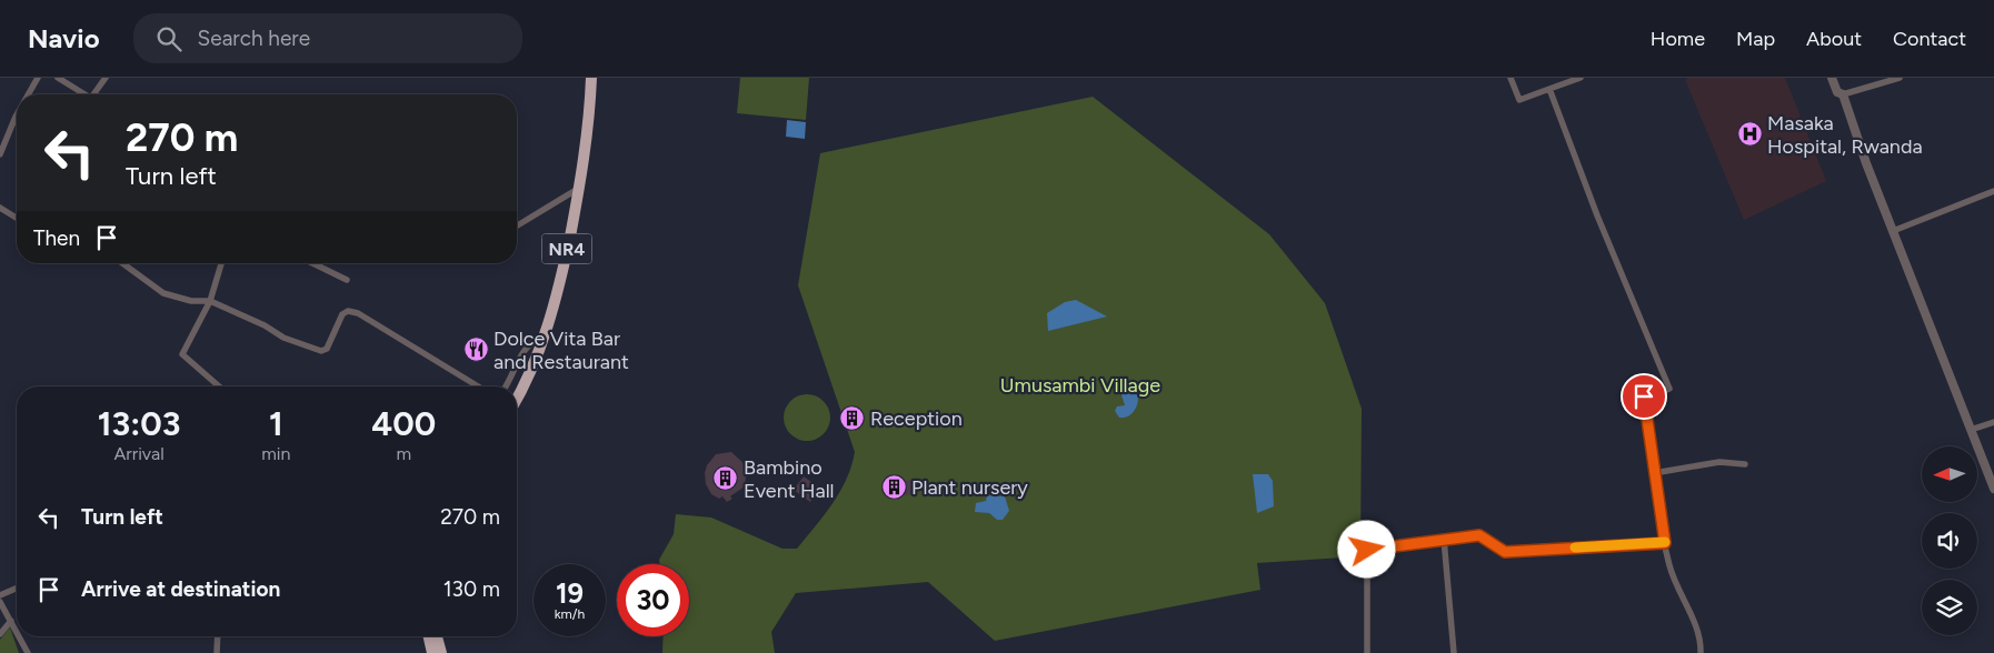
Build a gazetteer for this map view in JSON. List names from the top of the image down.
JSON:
{
  "streets": {
    "highway": ["NR4"]
  },
  "parks": ["Umusambi Village"],
  "places": {
    "hospital": ["Masaka Hospital, Rwanda"],
    "restaurant": ["Dolce Vita Bar and Restaurant"],
    "building": ["Reception", "Bambino Event Hall", "Plant nursery"]
  },
  "north": "left",
  "page": {
    "header": "Navio",
    "search": "Search here",
    "nav": [
      "Home",
      "Map",
      "About",
      "Contact"
    ],
    "turn": ["270 m", "Turn left"],
    "then": "Then",
    "eta": [
      "13:03",
      "Arrival",
      "1",
      "min",
      "400",
      "m"
    ],
    "list": [
      {
        "name": "Turn left",
        "value": "270 m"
      },
      {
        "name": "Arrive at destination",
        "value": "130 m"
      }
    ],
    "speed": "19 km/h",
    "limit": "30"
  }
}
